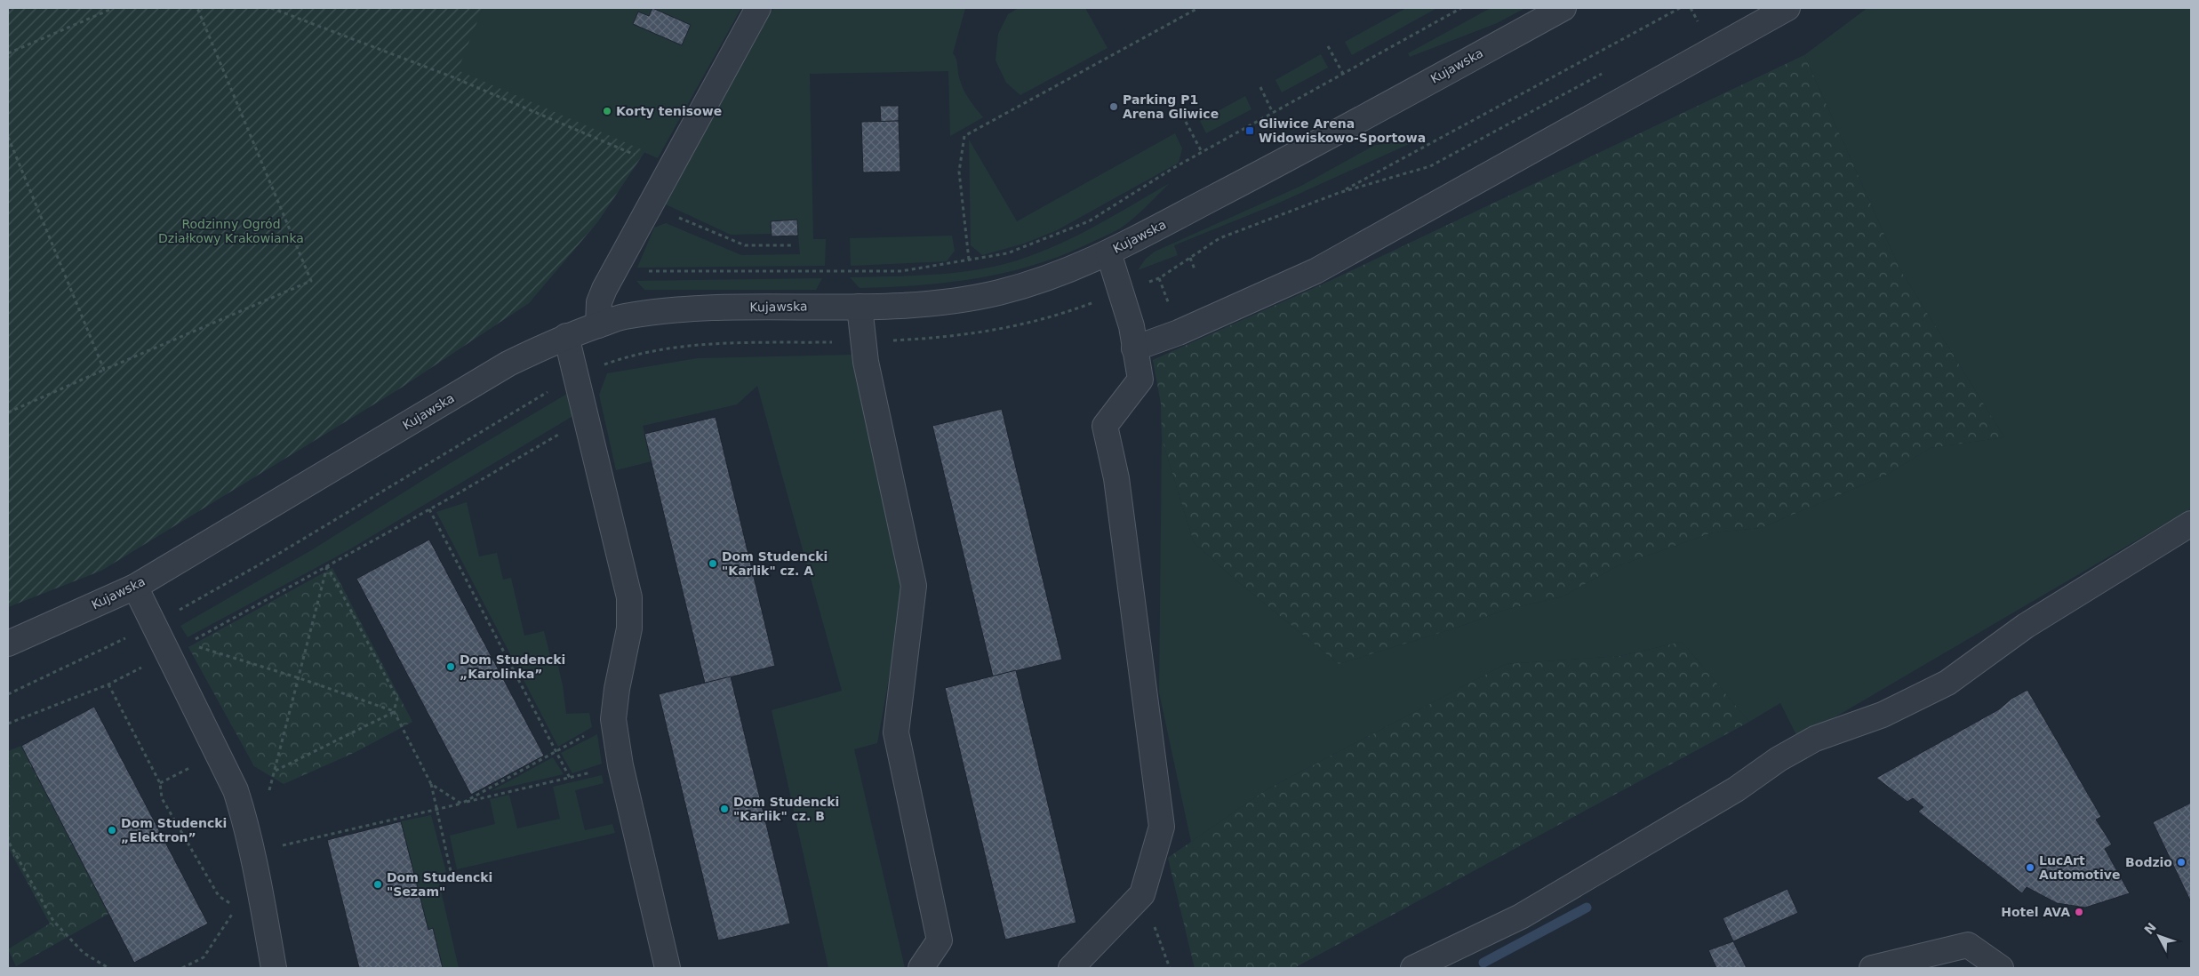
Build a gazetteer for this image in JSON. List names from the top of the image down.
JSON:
{
  "streets": {
    "street": ["Kujawska"]
  },
  "parks": ["Rodzinny Ogród Działkowy Krakowianka"],
  "places": {
    "other": [
      "Parking P1 Arena Gliwice",
      "Korty tenisowe",
      "Dom Studencki \"Karlik\" cz. A",
      "Dom Studencki „Karolinka”",
      "Dom Studencki \"Karlik\" cz. B",
      "Dom Studencki „Elektron”",
      "Bodzio",
      "LucArt Automotive",
      "Dom Studencki \"Sezam\"",
      "Hotel AVA"
    ],
    "transit": ["Gliwice Arena Widowiskowo-Sportowa"]
  },
  "north": "top left"
}
